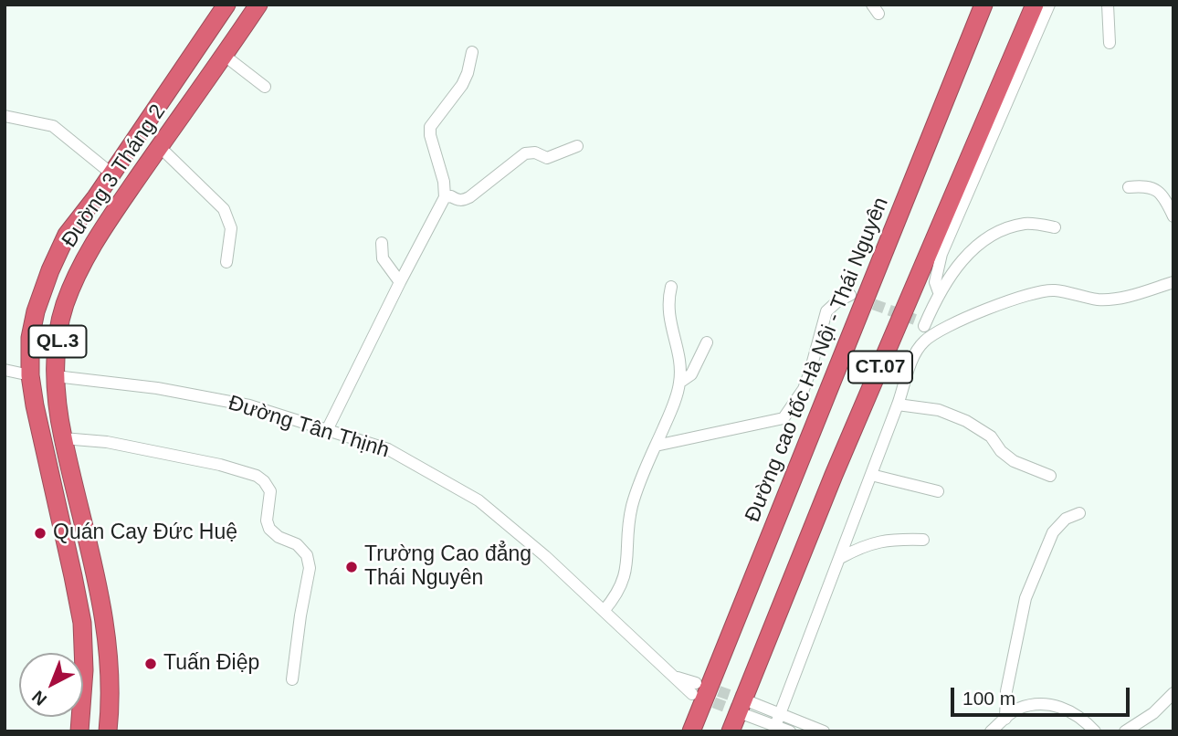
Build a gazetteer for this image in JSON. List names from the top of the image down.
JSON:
{
  "streets": {
    "highway": [
      "Đường 3 Tháng 2",
      "QL.3",
      "Đường cao tốc Hà Nội - Thái Nguyên",
      "CT.07"
    ],
    "street": ["Đường Tân Thịnh"]
  },
  "crossings": [
    ["Đường 3 Tháng 2", "Đường Tân Thịnh"]
  ],
  "places": ["Quán Cay Đức Huệ", "Trường Cao đẳng Thái Nguyên", "Tuấn Điệp"],
  "scale_bar": "100 m",
  "north": "bottom left"
}
